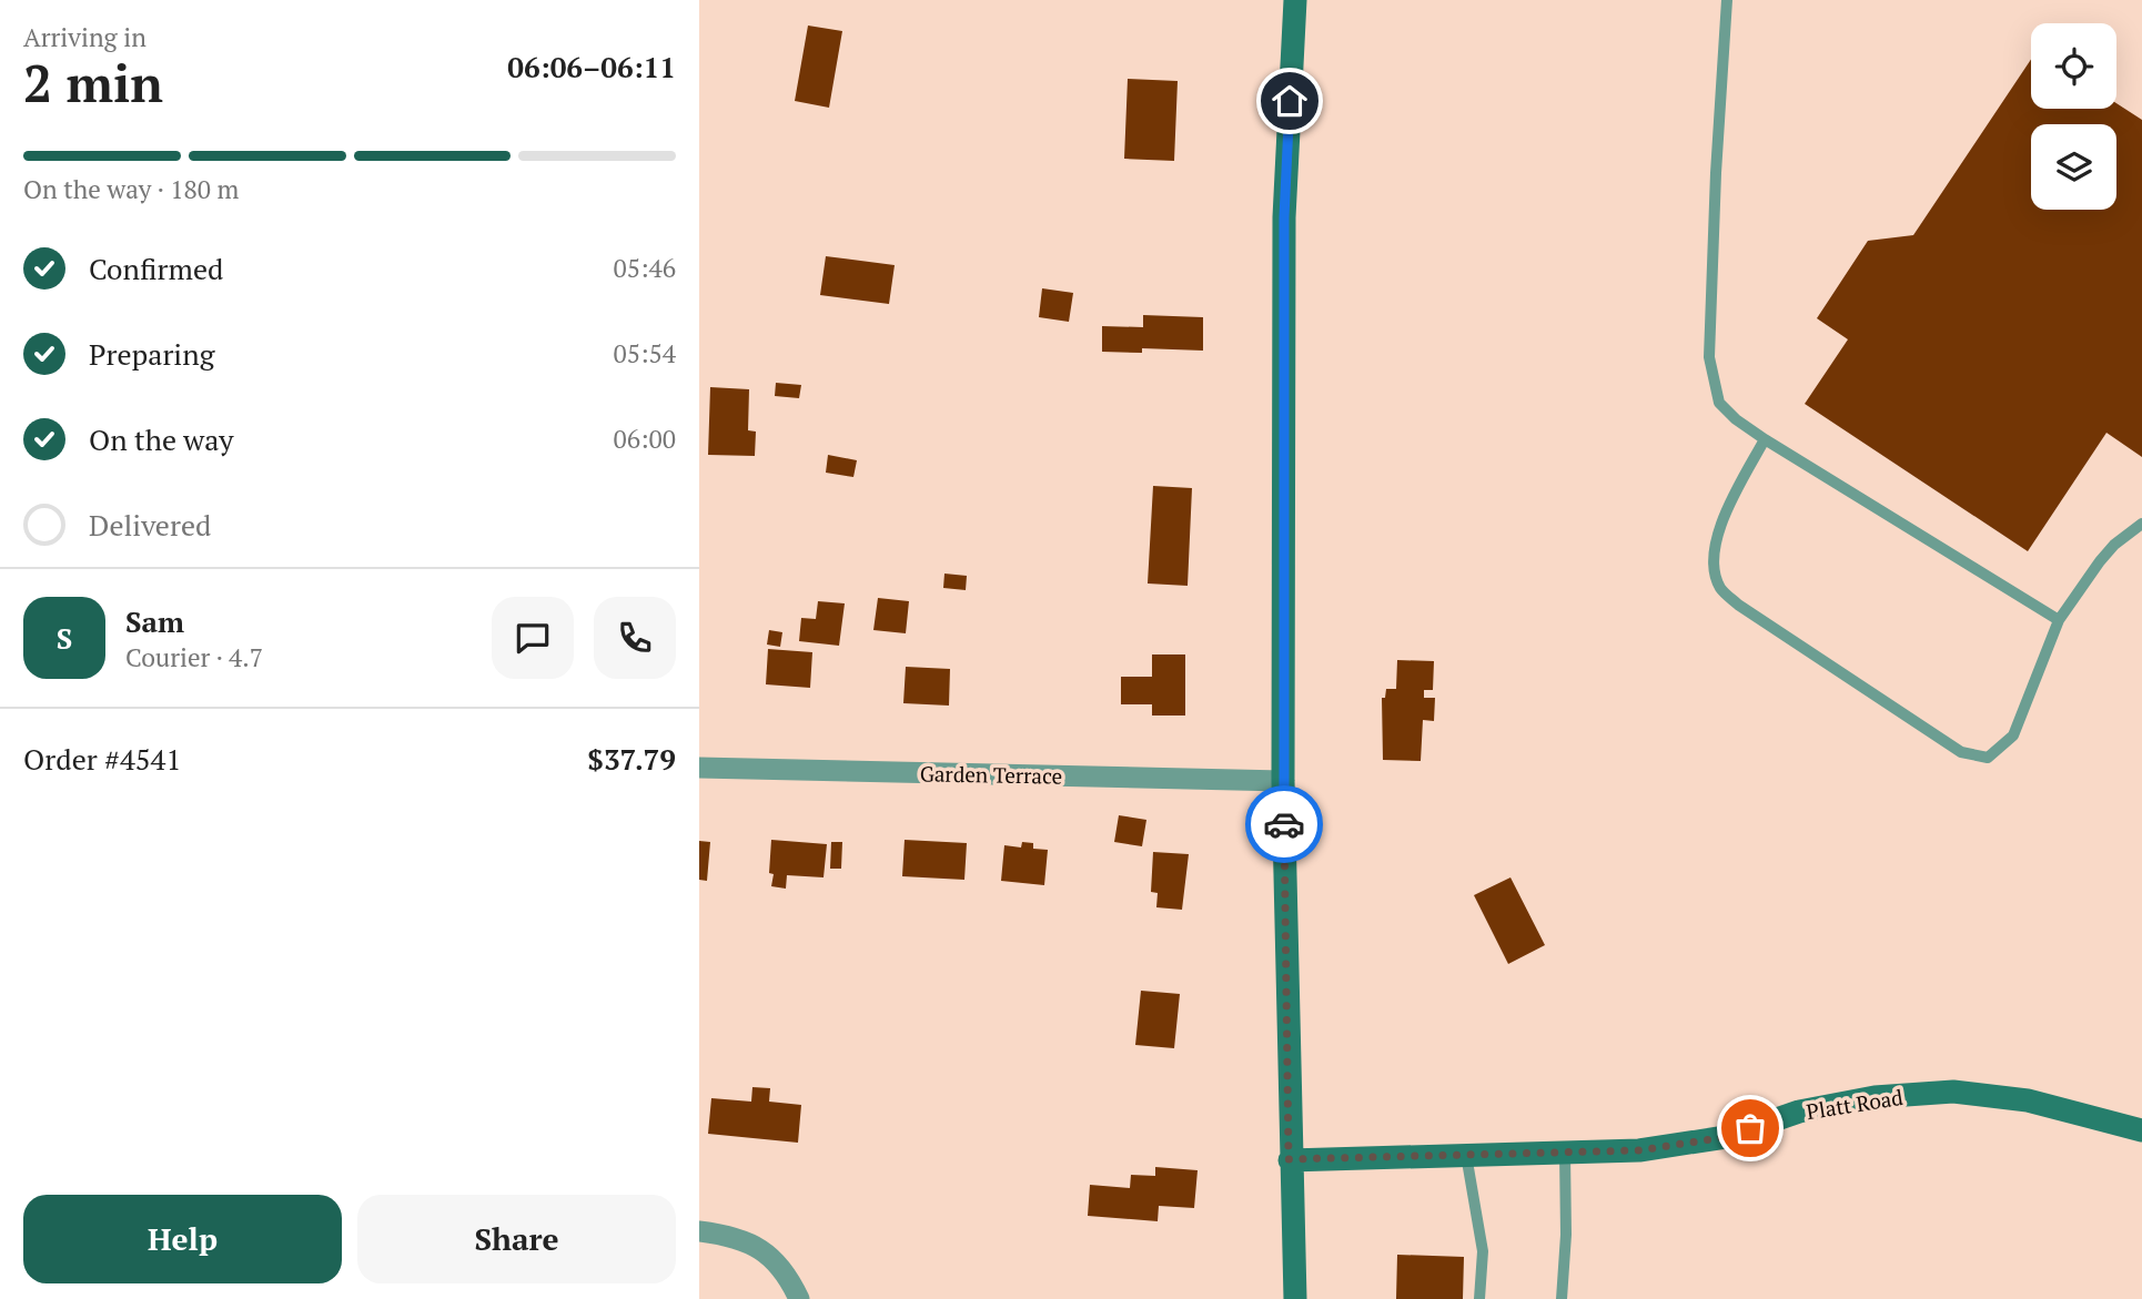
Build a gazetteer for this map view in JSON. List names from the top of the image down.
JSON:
{
  "streets": {
    "street": ["Garden Terrace", "Platt Road"]
  },
  "page": {
    "heading": ["2 min", "Arriving in", "06:06–06:11"],
    "panel": [
      "Sam",
      "Courier · 4.7",
      "Order #4541",
      "$37.79"
    ],
    "bar": "On the way · 180 m",
    "list": [
      ["Confirmed", "05:46"],
      ["Preparing", "05:54"],
      ["On the way", "06:00"],
      "Delivered"
    ],
    "round": "S",
    "buttons": ["Help", "Share"]
  }
}
